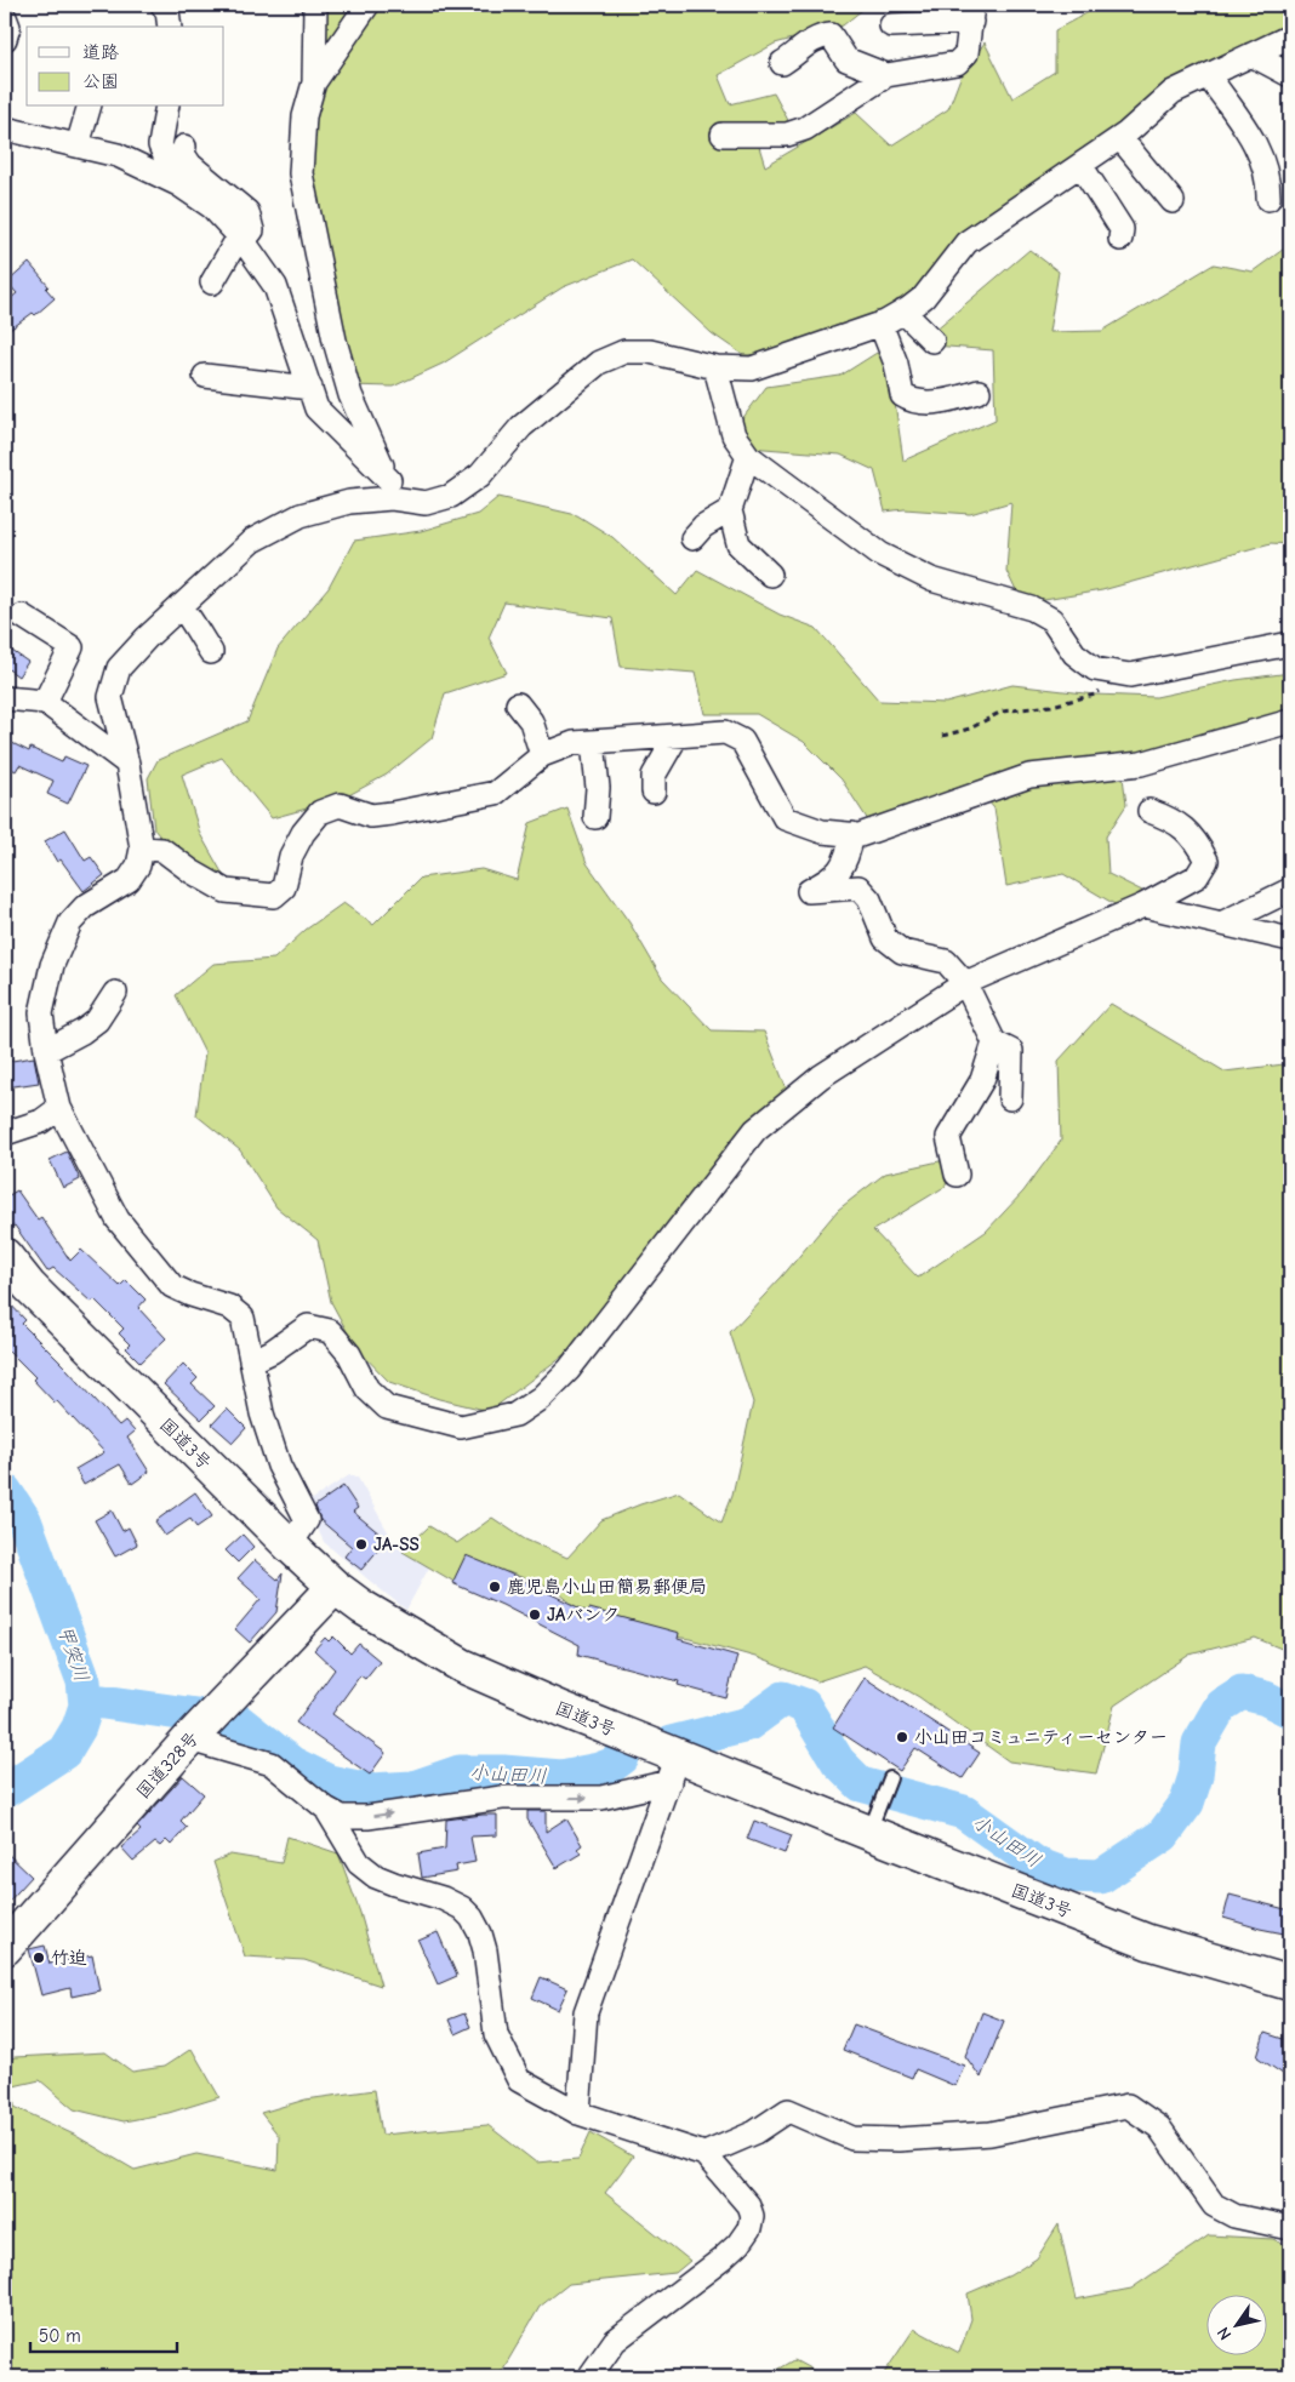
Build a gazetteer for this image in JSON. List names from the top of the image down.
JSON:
{
  "streets": {
    "highway": ["国道3号", "国道328号"]
  },
  "crossings": [
    ["国道3号", "国道328号"]
  ],
  "water": ["甲突川", "小山田川"],
  "places": [
    "JA-SS",
    "鹿児島小山田簡易郵便局",
    "JAバンク",
    "小山田コミュニティーセンター",
    "竹迫"
  ],
  "legend": ["道路", "公園"],
  "scale_bar": "50 m",
  "north": "bottom left"
}
